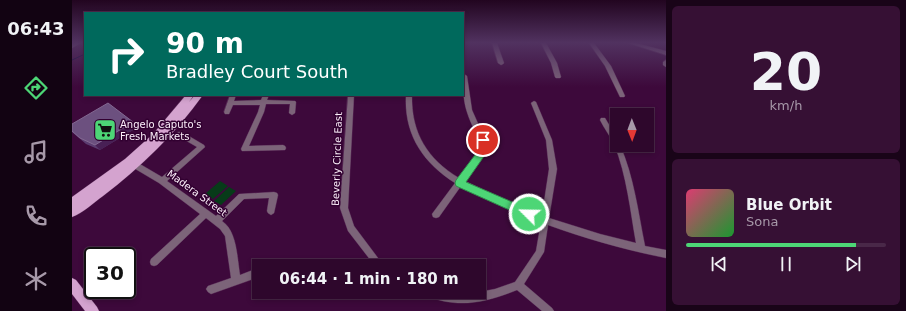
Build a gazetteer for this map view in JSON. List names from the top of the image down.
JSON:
{
  "streets": {
    "street": ["Beverly Circle East", "Madera Street"]
  },
  "places": {
    "supermarket": ["Angelo Caputo's Fresh Markets"]
  },
  "north": "bottom",
  "page": {
    "tabs": "06:43",
    "tile": ["20", "km/h"],
    "turn": ["90 m", "Bradley Court South"],
    "song": ["Blue Orbit", "Sona"],
    "limit": "30",
    "trip": "06:44 · 1 min · 180 m"
  }
}
